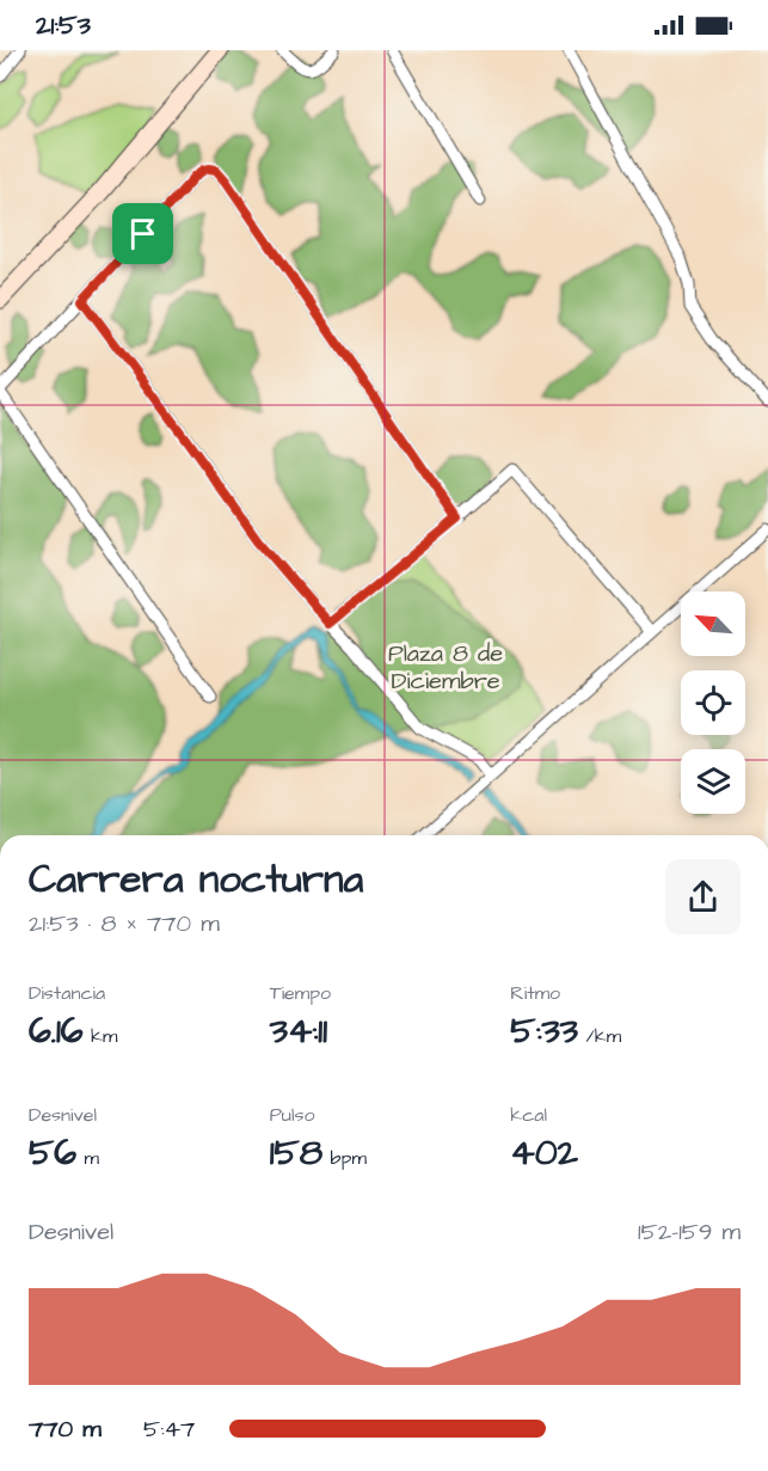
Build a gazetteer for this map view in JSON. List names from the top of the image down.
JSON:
{
  "parks": ["Plaza 8 de Diciembre"],
  "north": "top left",
  "page": {
    "status": "21:53",
    "heading": ["Carrera nocturna", "21:53 · 8 × 770 m"],
    "stats": [
      ["Distancia", "6.16 km"],
      ["Tiempo", "34:11"],
      ["Ritmo", "5:33 /km"],
      ["Desnivel", "56 m"],
      ["Pulso", "158 bpm"],
      ["kcal", "402"]
    ],
    "chart": ["Desnivel", "152–159 m"],
    "list": [
      {
        "name": "770 m",
        "note": "5:47"
      }
    ]
  }
}
